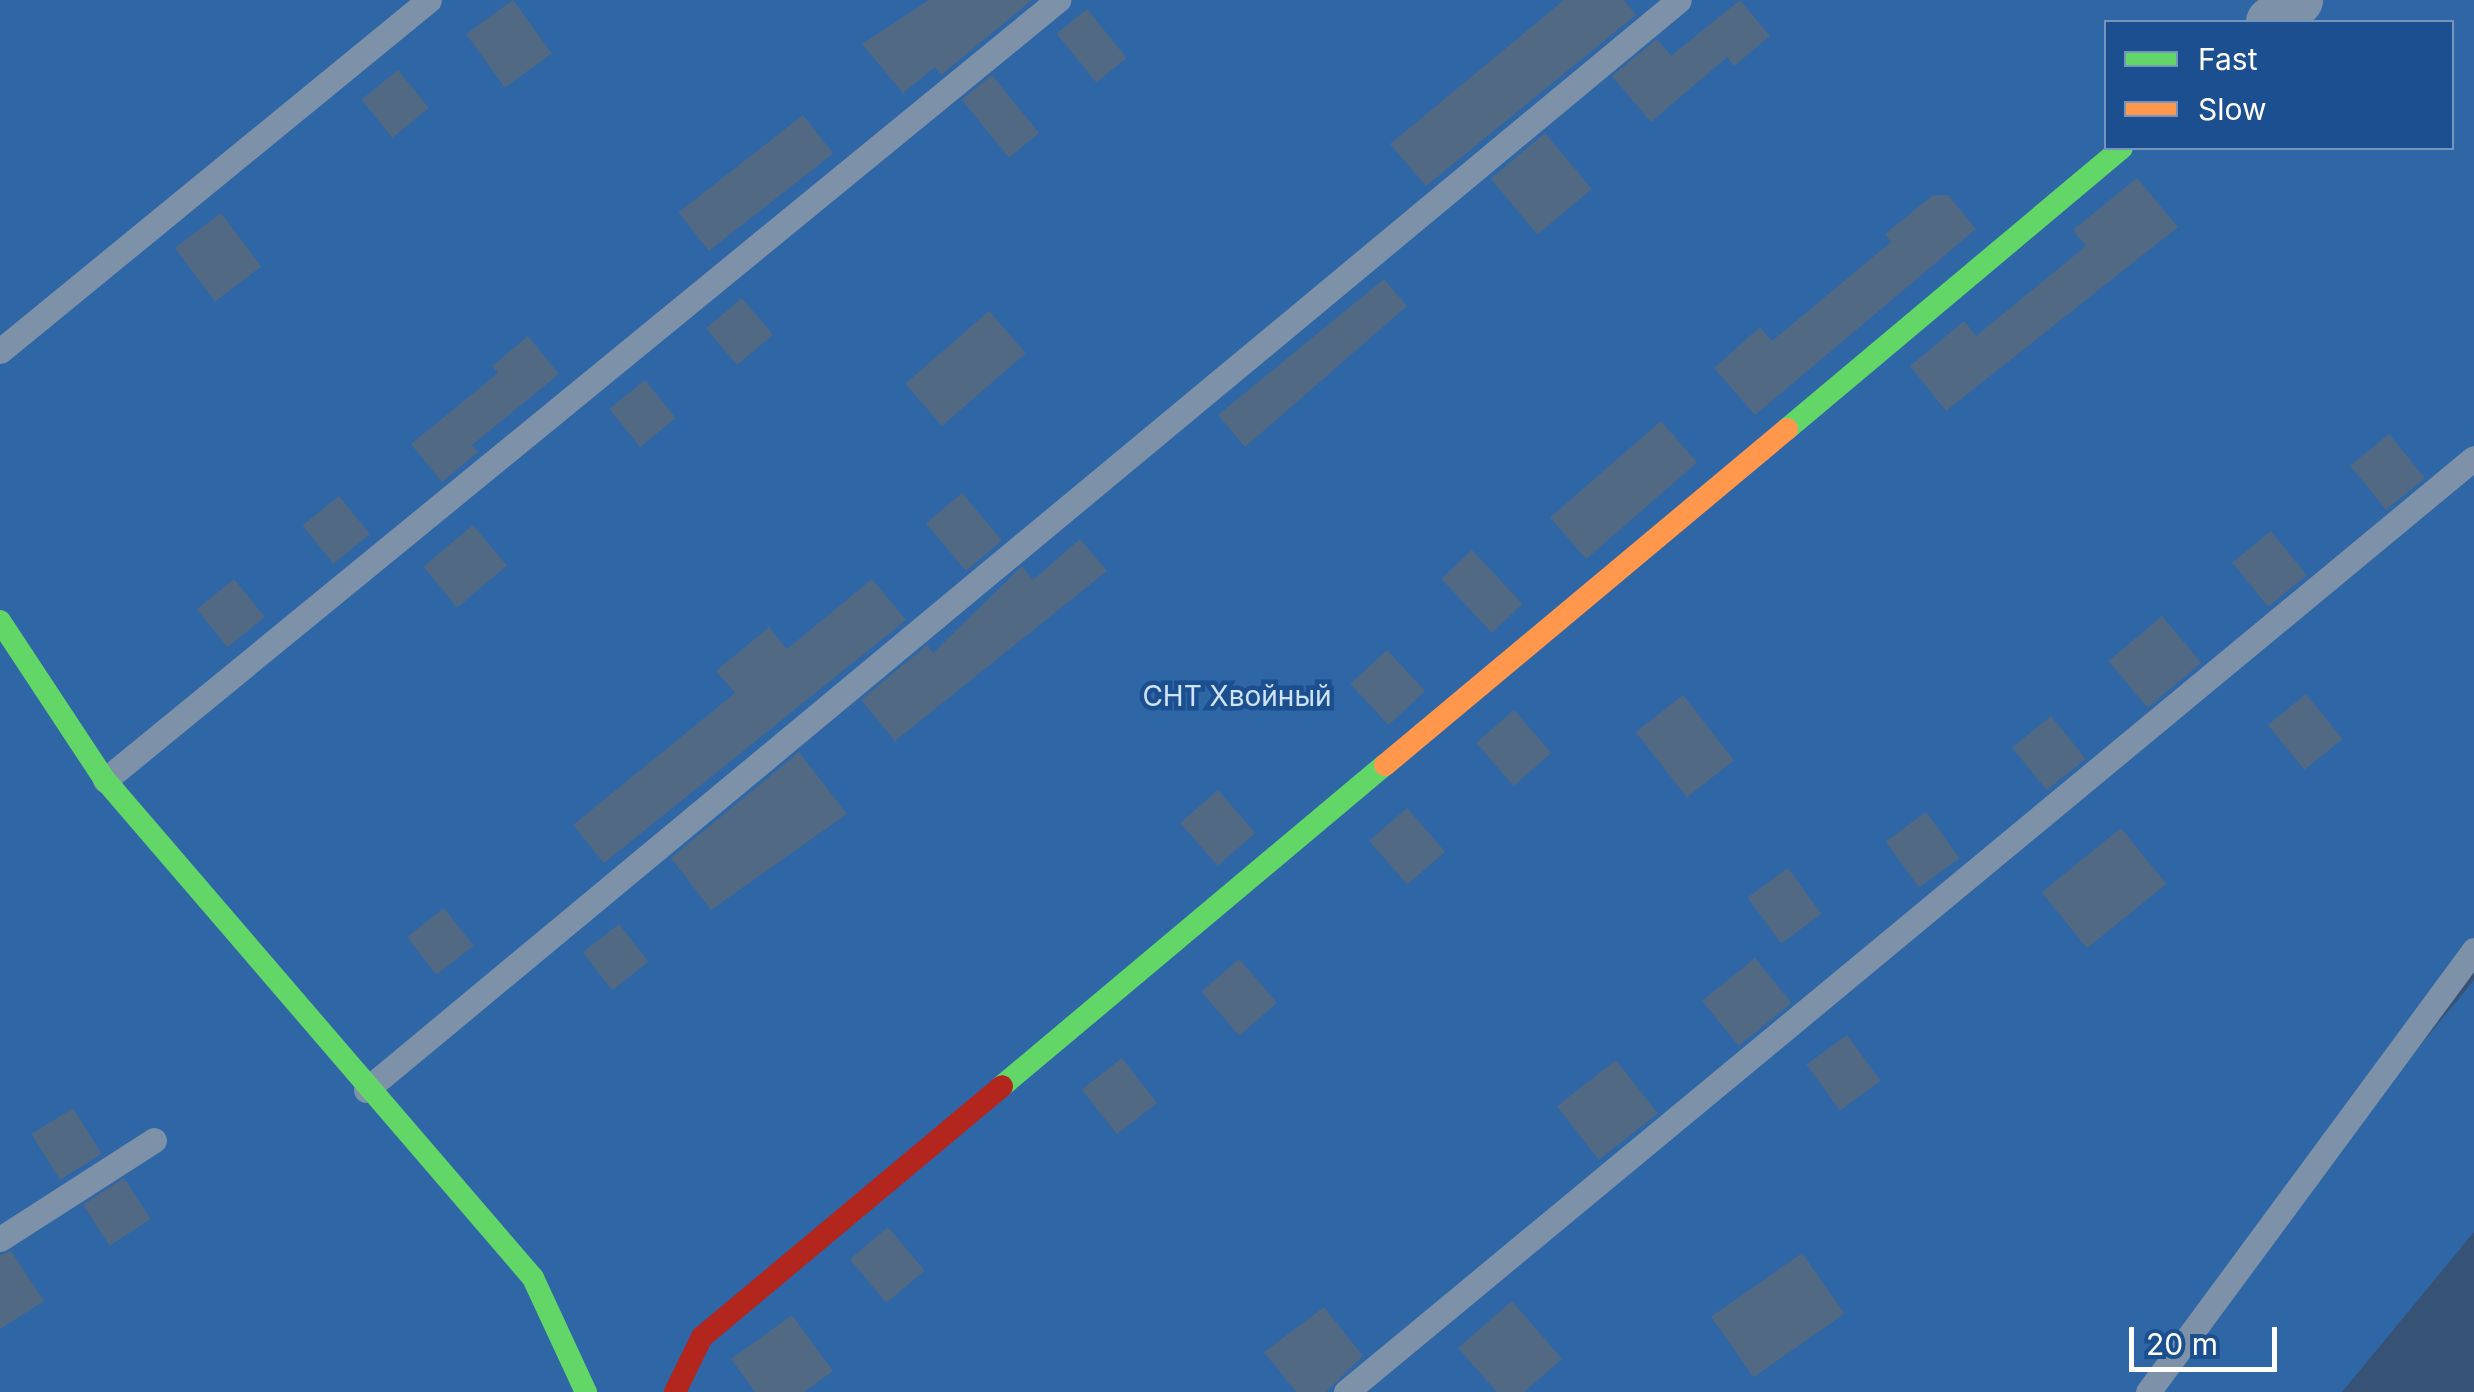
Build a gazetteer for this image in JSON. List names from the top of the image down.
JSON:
{
  "parks": ["СНТ Хвойный"],
  "legend": ["Fast", "Slow"],
  "scale_bar": "20 m"
}
